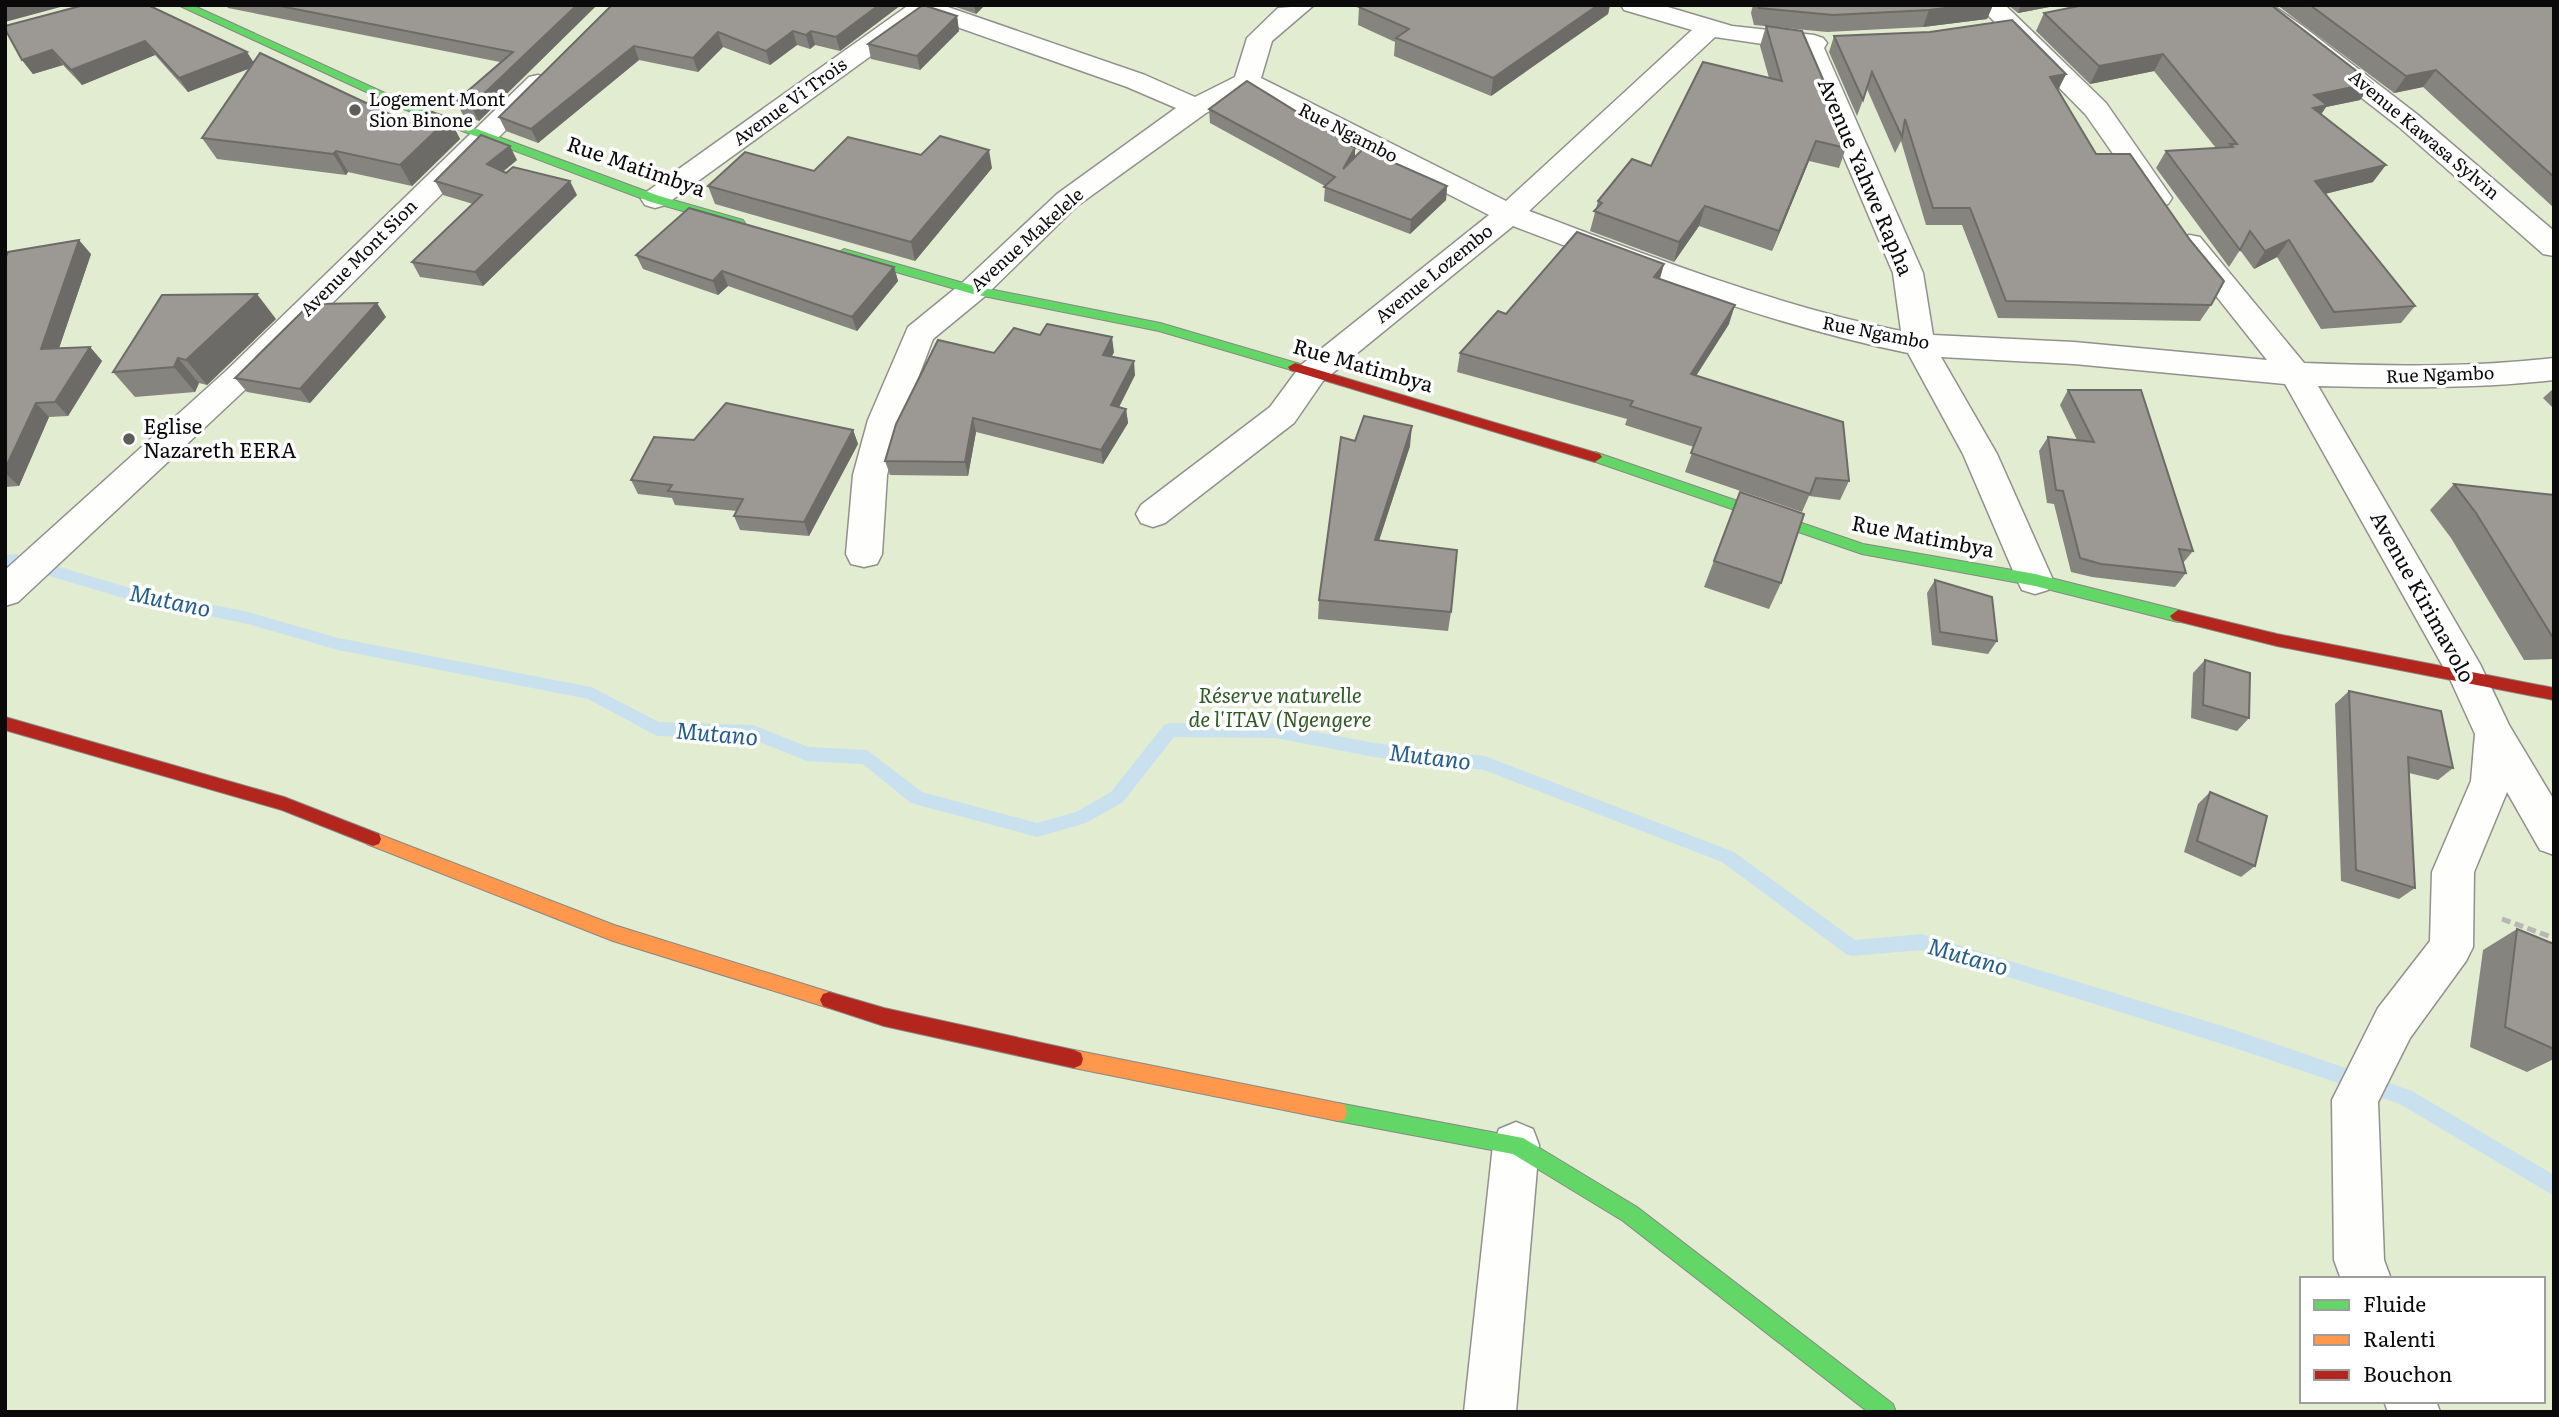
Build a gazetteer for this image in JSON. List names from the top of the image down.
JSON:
{
  "streets": {
    "street": [
      "Avenue Vi Trois",
      "Rue Ngambo",
      "Avenue Kawasa Sylvin",
      "Rue Matimbya",
      "Avenue Yahwe Rapha",
      "Avenue Makelele",
      "Avenue Mont Sion",
      "Avenue Lozembo",
      "Avenue Kirimavolo"
    ]
  },
  "crossings": [
    ["Avenue Vi Trois", "Rue Matimbya"],
    ["Rue Ngambo", "Avenue Yahwe Rapha"],
    ["Rue Ngambo", "Avenue Makelele"],
    ["Rue Ngambo", "Avenue Lozembo"],
    ["Rue Ngambo", "Avenue Kirimavolo"],
    ["Rue Matimbya", "Avenue Yahwe Rapha"],
    ["Rue Matimbya", "Avenue Makelele"],
    ["Rue Matimbya", "Avenue Mont Sion"],
    ["Rue Matimbya", "Avenue Lozembo"],
    ["Rue Matimbya", "Avenue Kirimavolo"],
    ["Avenue Yahwe Rapha", "Avenue Lozembo"]
  ],
  "water": ["Mutano"],
  "parks": ["Réserve naturelle de l'ITAV (Ngengere"],
  "places": ["Logement Mont Sion Binone", "Eglise Nazareth EERA"],
  "legend": ["Fluide", "Ralenti", "Bouchon"]
}
